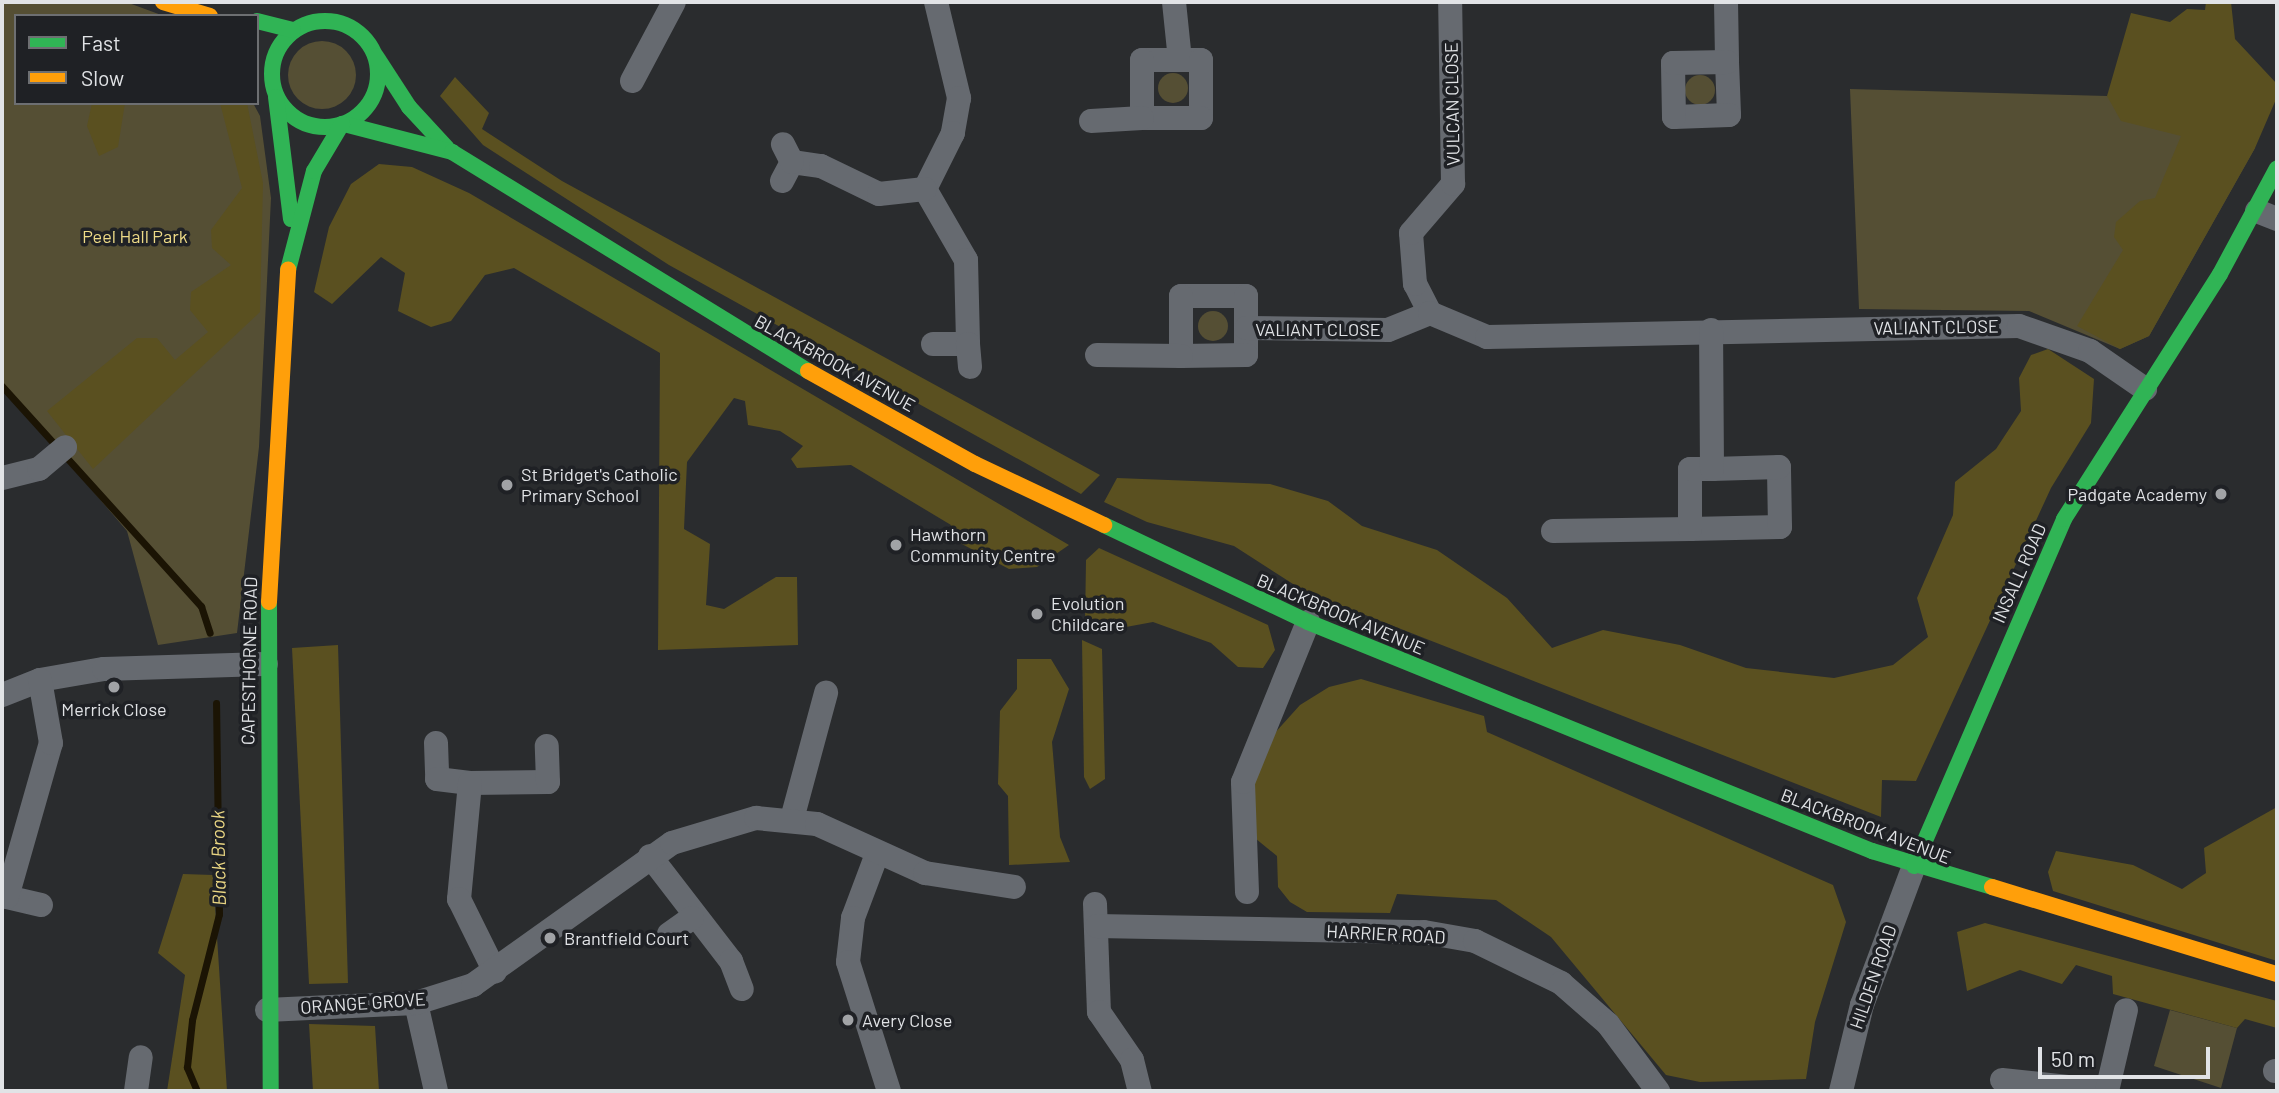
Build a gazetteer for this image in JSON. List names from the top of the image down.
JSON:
{
  "streets": {
    "street": [
      "VULCAN CLOSE",
      "VALIANT CLOSE",
      "BLACKBROOK AVENUE",
      "INSALL ROAD",
      "CAPESTHORNE ROAD",
      "HARRIER ROAD",
      "HILDEN ROAD",
      "ORANGE GROVE"
    ]
  },
  "crossings": [
    ["VULCAN CLOSE", "VALIANT CLOSE"],
    ["VALIANT CLOSE", "INSALL ROAD"],
    ["BLACKBROOK AVENUE", "INSALL ROAD"],
    ["BLACKBROOK AVENUE", "CAPESTHORNE ROAD"],
    ["BLACKBROOK AVENUE", "HILDEN ROAD"],
    ["INSALL ROAD", "HILDEN ROAD"],
    ["CAPESTHORNE ROAD", "ORANGE GROVE"]
  ],
  "water": ["Black Brook"],
  "parks": ["Peel Hall Park"],
  "places": [
    "St Bridget's Catholic Primary School",
    "Padgate Academy",
    "Hawthorn Community Centre",
    "Evolution Childcare",
    "Merrick Close",
    "Brantfield Court",
    "Avery Close"
  ],
  "legend": ["Fast", "Slow"],
  "scale_bar": "50 m"
}
